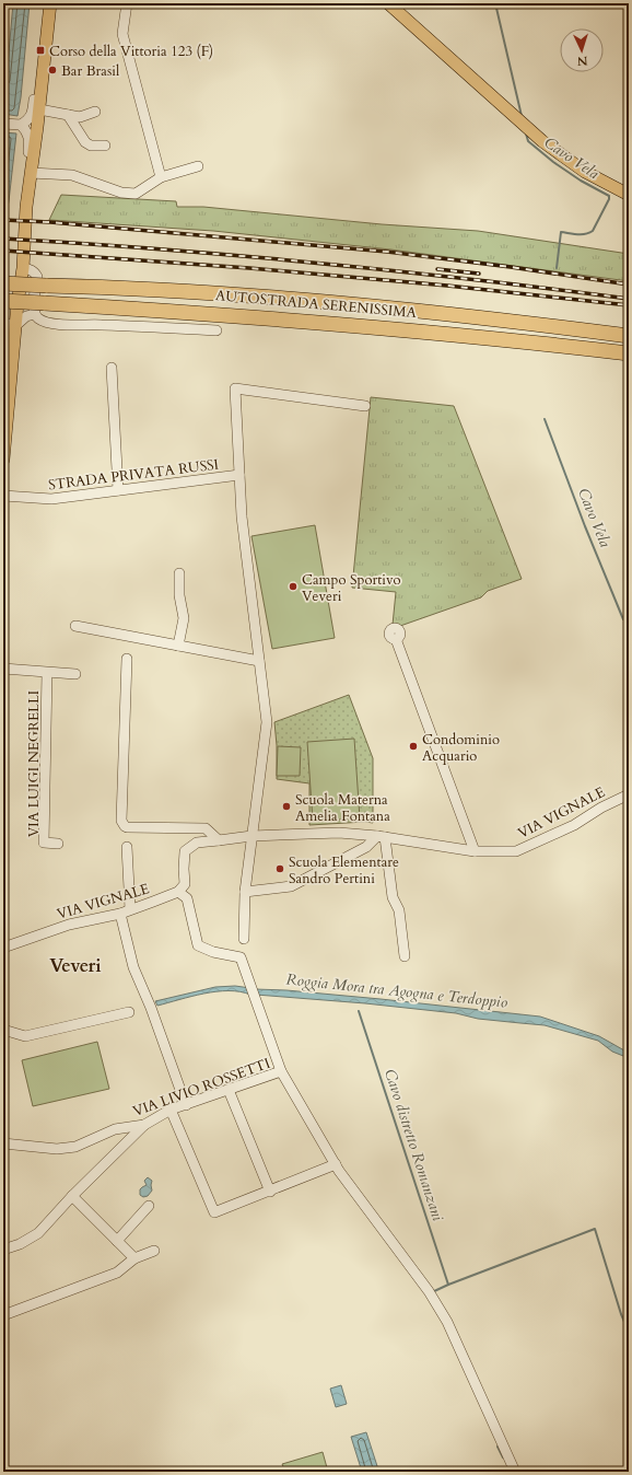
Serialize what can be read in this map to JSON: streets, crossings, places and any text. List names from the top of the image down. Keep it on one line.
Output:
{"streets":{"highway":["AUTOSTRADA SERENISSIMA"],"street":["STRADA PRIVATA RUSSI","VIA LUIGI NEGRELLI","VIA VIGNALE","VIA LIVIO ROSSETTI"]},"districts":["Veveri"],"water":["Cavo Vela","Roggia Mora tra Agogna e Terdoppio","Cavo distretto Romanzani"],"places":{"transit":["Corso della Vittoria 123 (F)"],"other":["Bar Brasil","Campo Sportivo Veveri","Condominio Acquario","Scuola Materna Amelia Fontana","Scuola Elementare Sandro Pertini"]},"north":"bottom"}
